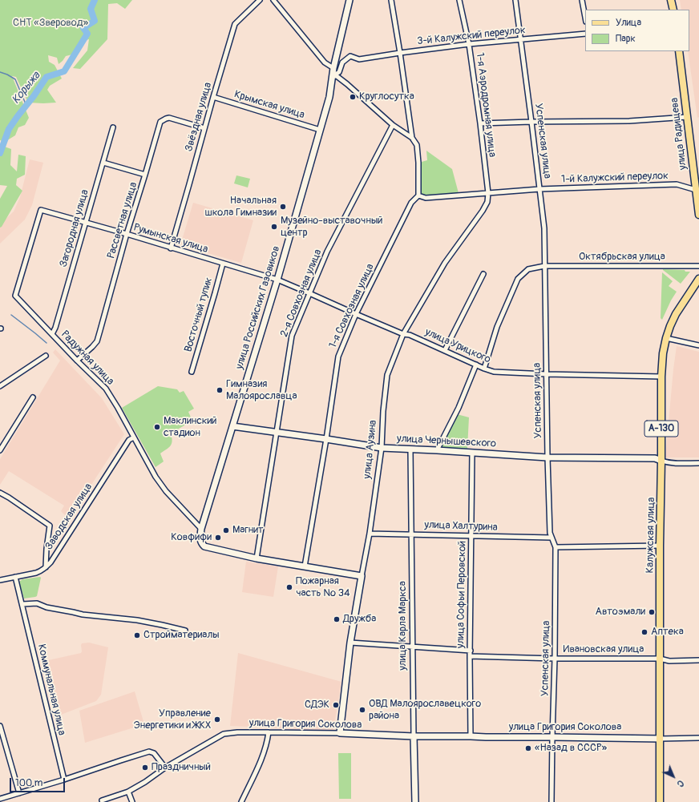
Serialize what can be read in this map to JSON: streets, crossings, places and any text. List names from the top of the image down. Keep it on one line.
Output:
{"streets":{"main road":["улица Радищева","улица Российских Газовиков","А-130","улица Чернышевского","улица Аузина","Калужская улица","улица Карла Маркса","улица Григория Соколова"],"street":["3-й Калужский переулок","Крымская улица","1-я Аэродромная улица","Звёздная улица","Успенская улица","1-й Калужский переулок","Рассветная улица","Загородная улица","Румынская улица","Октябрьская улица","2-я Совхозная улица","1-я Совхозная улица","Восточный тупик","улица Урицкого","Радужная улица","Заводская улица","улица Халтурина","улица Софьи Перовской","Ивановская улица","Коммунальная улица"]},"crossings":[["3-й Калужский переулок","1-я Аэродромная улица"],["3-й Калужский переулок","Успенская улица"],["3-й Калужский переулок","улица Российских Газовиков"],["Крымская улица","Звёздная улица"],["Крымская улица","улица Российских Газовиков"],["1-я Аэродромная улица","1-й Калужский переулок"],["1-я Аэродромная улица","улица Аузина"],["Звёздная улица","Рассветная улица"],["Звёздная улица","Румынская улица"],["улица Радищева","1-й Калужский переулок"],["Успенская улица","1-й Калужский переулок"],["Успенская улица","Октябрьская улица"],["Успенская улица","улица Урицкого"],["Успенская улица","улица Чернышевского"],["Успенская улица","улица Халтурина"],["Успенская улица","Ивановская улица"],["Успенская улица","улица Григория Соколова"],["1-й Калужский переулок","1-я Совхозная улица"],["1-й Калужский переулок","улица Аузина"],["Рассветная улица","Румынская улица"],["Рассветная улица","Радужная улица"],["Загородная улица","Румынская улица"],["Загородная улица","Радужная улица"],["Румынская улица","улица Российских Газовиков"],["Румынская улица","Восточный тупик"],["Румынская улица","улица Урицкого"],["Румынская улица","Радужная улица"],["2-я Совхозная улица","улица Российских Газовиков"],["2-я Совхозная улица","улица Урицкого"],["2-я Совхозная улица","улица Чернышевского"],["1-я Совхозная улица","улица Урицкого"],["1-я Совхозная улица","улица Чернышевского"],["улица Российских Газовиков","улица Урицкого"],["улица Российских Газовиков","Радужная улица"],["улица Российских Газовиков","улица Чернышевского"],["улица Урицкого","улица Аузина"],["улица Урицкого","Калужская улица"],["Радужная улица","Заводская улица"],["улица Чернышевского","улица Аузина"],["улица Чернышевского","Калужская улица"],["улица Чернышевского","улица Софьи Перовской"],["улица Чернышевского","улица Карла Маркса"],["улица Аузина","улица Халтурина"],["улица Аузина","улица Григория Соколова"],["улица Халтурина","улица Софьи Перовской"],["улица Халтурина","улица Карла Маркса"],["Калужская улица","Ивановская улица"],["Калужская улица","улица Григория Соколова"],["улица Софьи Перовской","Ивановская улица"],["улица Софьи Перовской","улица Григория Соколова"],["улица Карла Маркса","улица Григория Соколова"]],"water":["Корыжа"],"parks":["СНТ «Зверовод»"],"places":["Круглосутка","Начальная школа Гимназии","Музейно-выставочный центр","Гимназия Малоярославца","Маклинский стадион","Магнит","Ковфифи","Пожарная часть № 34","Автоэмали","Дружба","Аптека","Стройматериалы","СДЭК","ОВД Малоярославецкого района","Управление Энергетики и ЖКХ","«Назад в СССР»","Праздничный"],"legend":["Улица","Парк"],"scale_bar":"100 m","north":"bottom right"}
